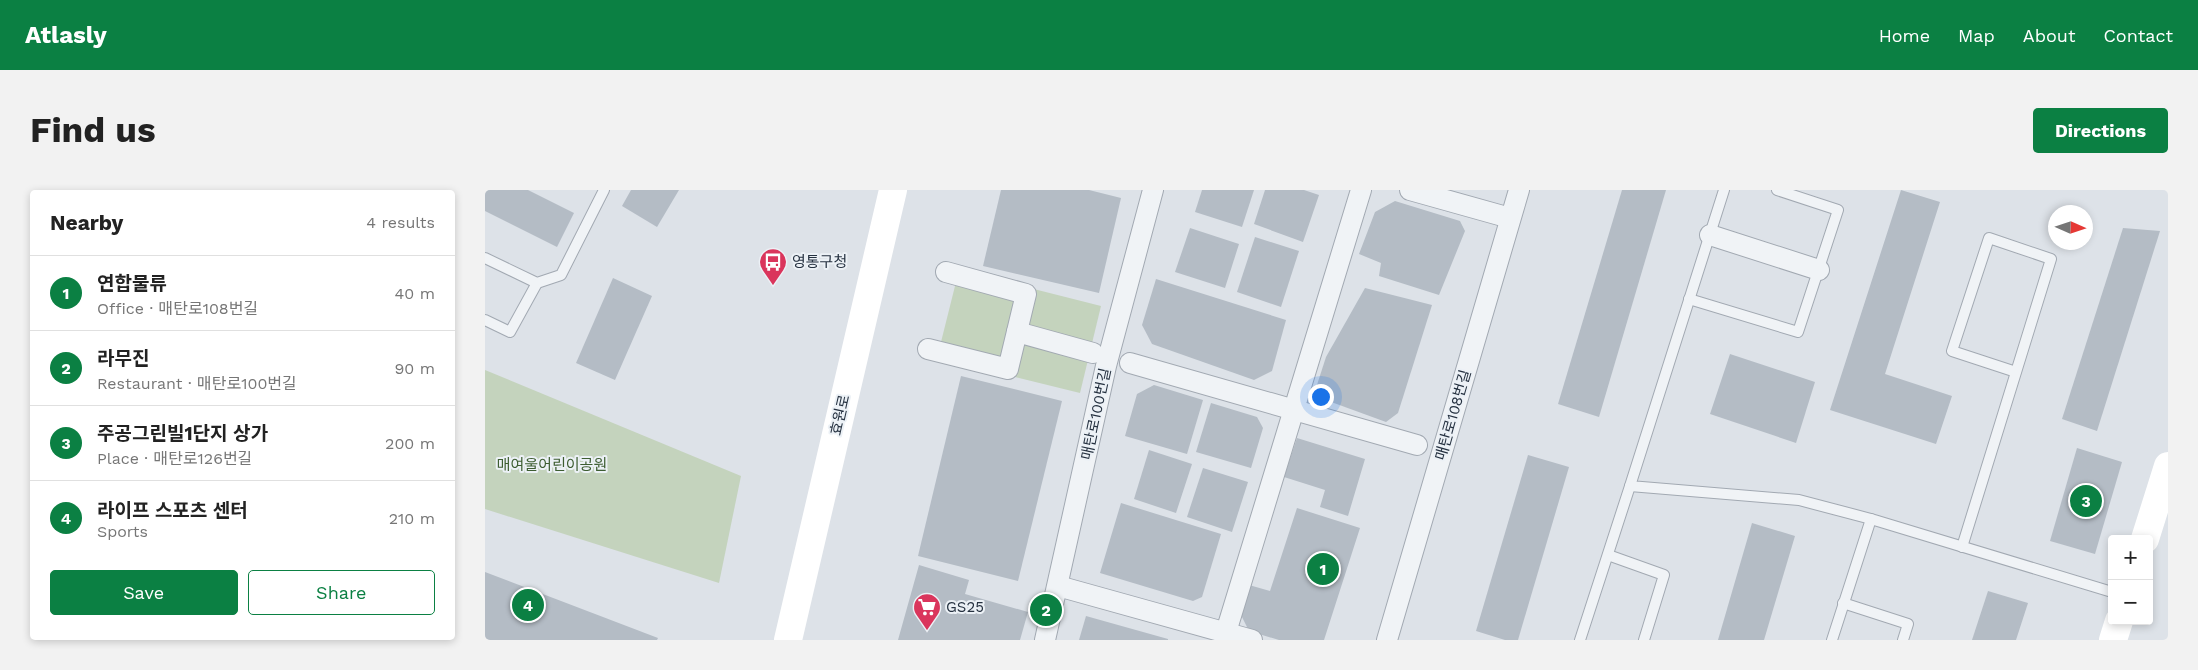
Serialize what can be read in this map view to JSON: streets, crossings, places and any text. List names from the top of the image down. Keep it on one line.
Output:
{"streets":{"street":["매탄로100번길","효원로","매탄로108번길"]},"parks":["매여울어린이공원"],"places":{"bus stop":["영통구청"],"supermarket":["GS25"]},"north":"right","page":{"header":"Atlasly","nav":["Home","Map","About","Contact"],"buttons":["Directions",["Save","Share"]],"title":"Find us","heading":["Nearby","4 results"],"list":[{"mark":"1","name":"연합물류","note":"Office · 매탄로108번길","value":"40 m"},{"mark":"2","name":"라무진","note":"Restaurant · 매탄로100번길","value":"90 m"},{"mark":"3","name":"주공그린빌1단지 상가","note":"Place · 매탄로126번길","value":"200 m"},{"mark":"4","name":"라이프 스포츠 센터","note":"Sports","value":"210 m"}],"pins":["3","1","4","2"],"map_buttons":["+","−"]}}
